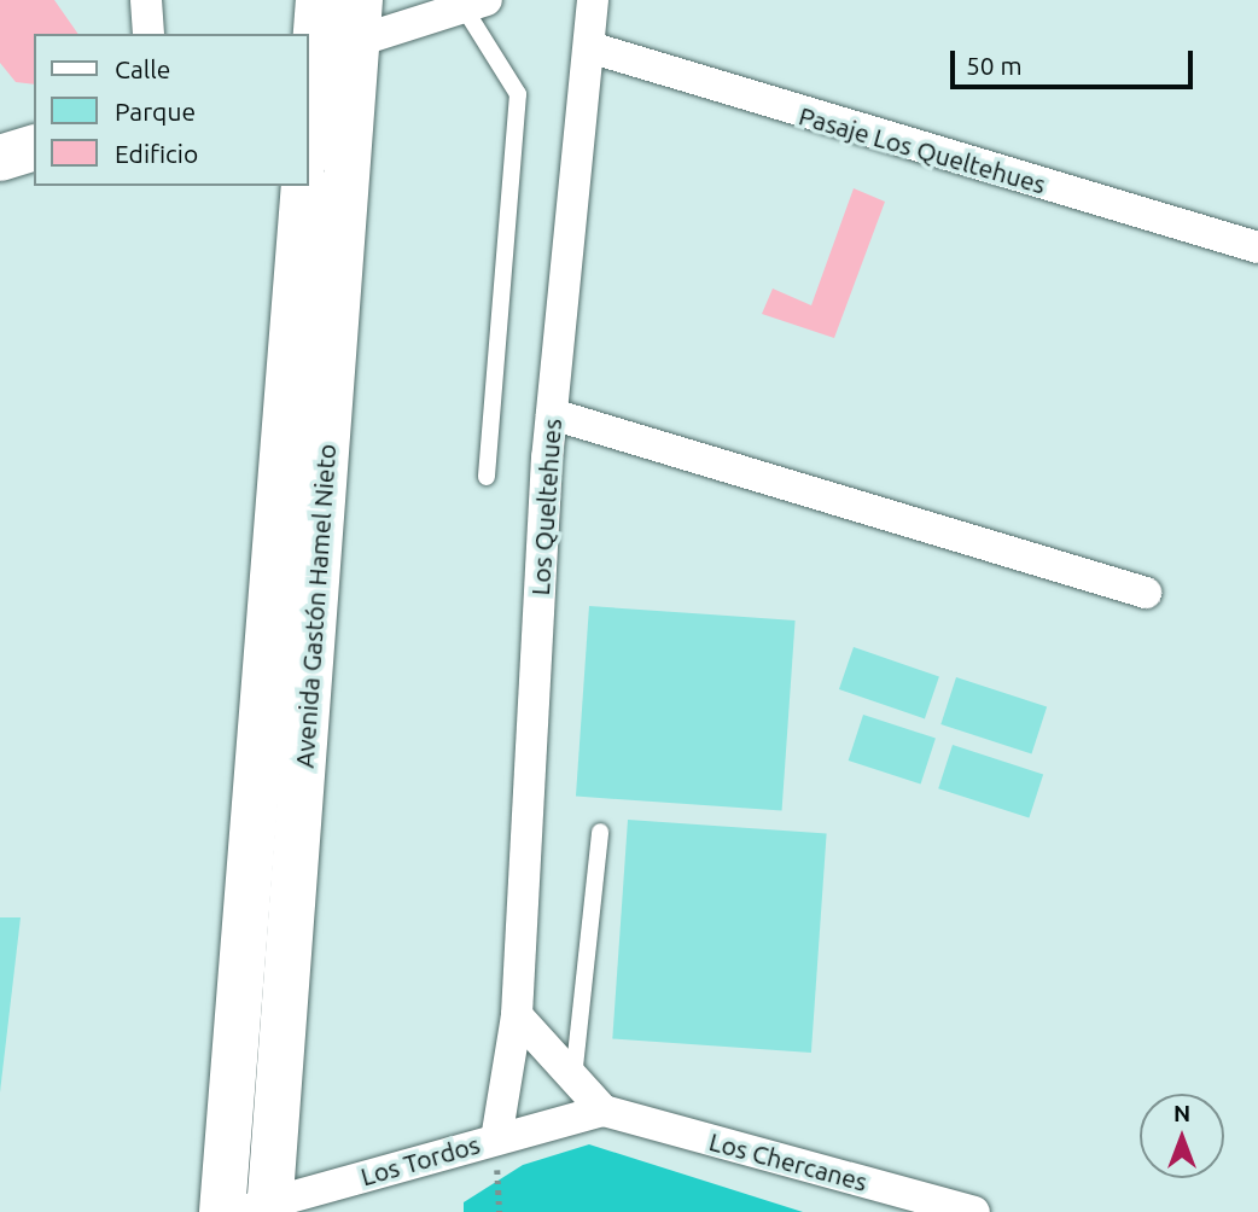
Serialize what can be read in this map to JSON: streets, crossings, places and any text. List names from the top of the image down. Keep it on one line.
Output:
{"streets":{"main road":["Avenida Gastón Hamel Nieto"],"street":["Pasaje Los Queltehues","Los Queltehues","Los Tordos","Los Chercanes"]},"crossings":[["Pasaje Los Queltehues","Los Queltehues"],["Los Queltehues","Los Tordos"],["Avenida Gastón Hamel Nieto","Los Tordos"],["Los Tordos","Los Chercanes"]],"legend":["Calle","Parque","Edificio"],"scale_bar":"50 m","north":"top"}
